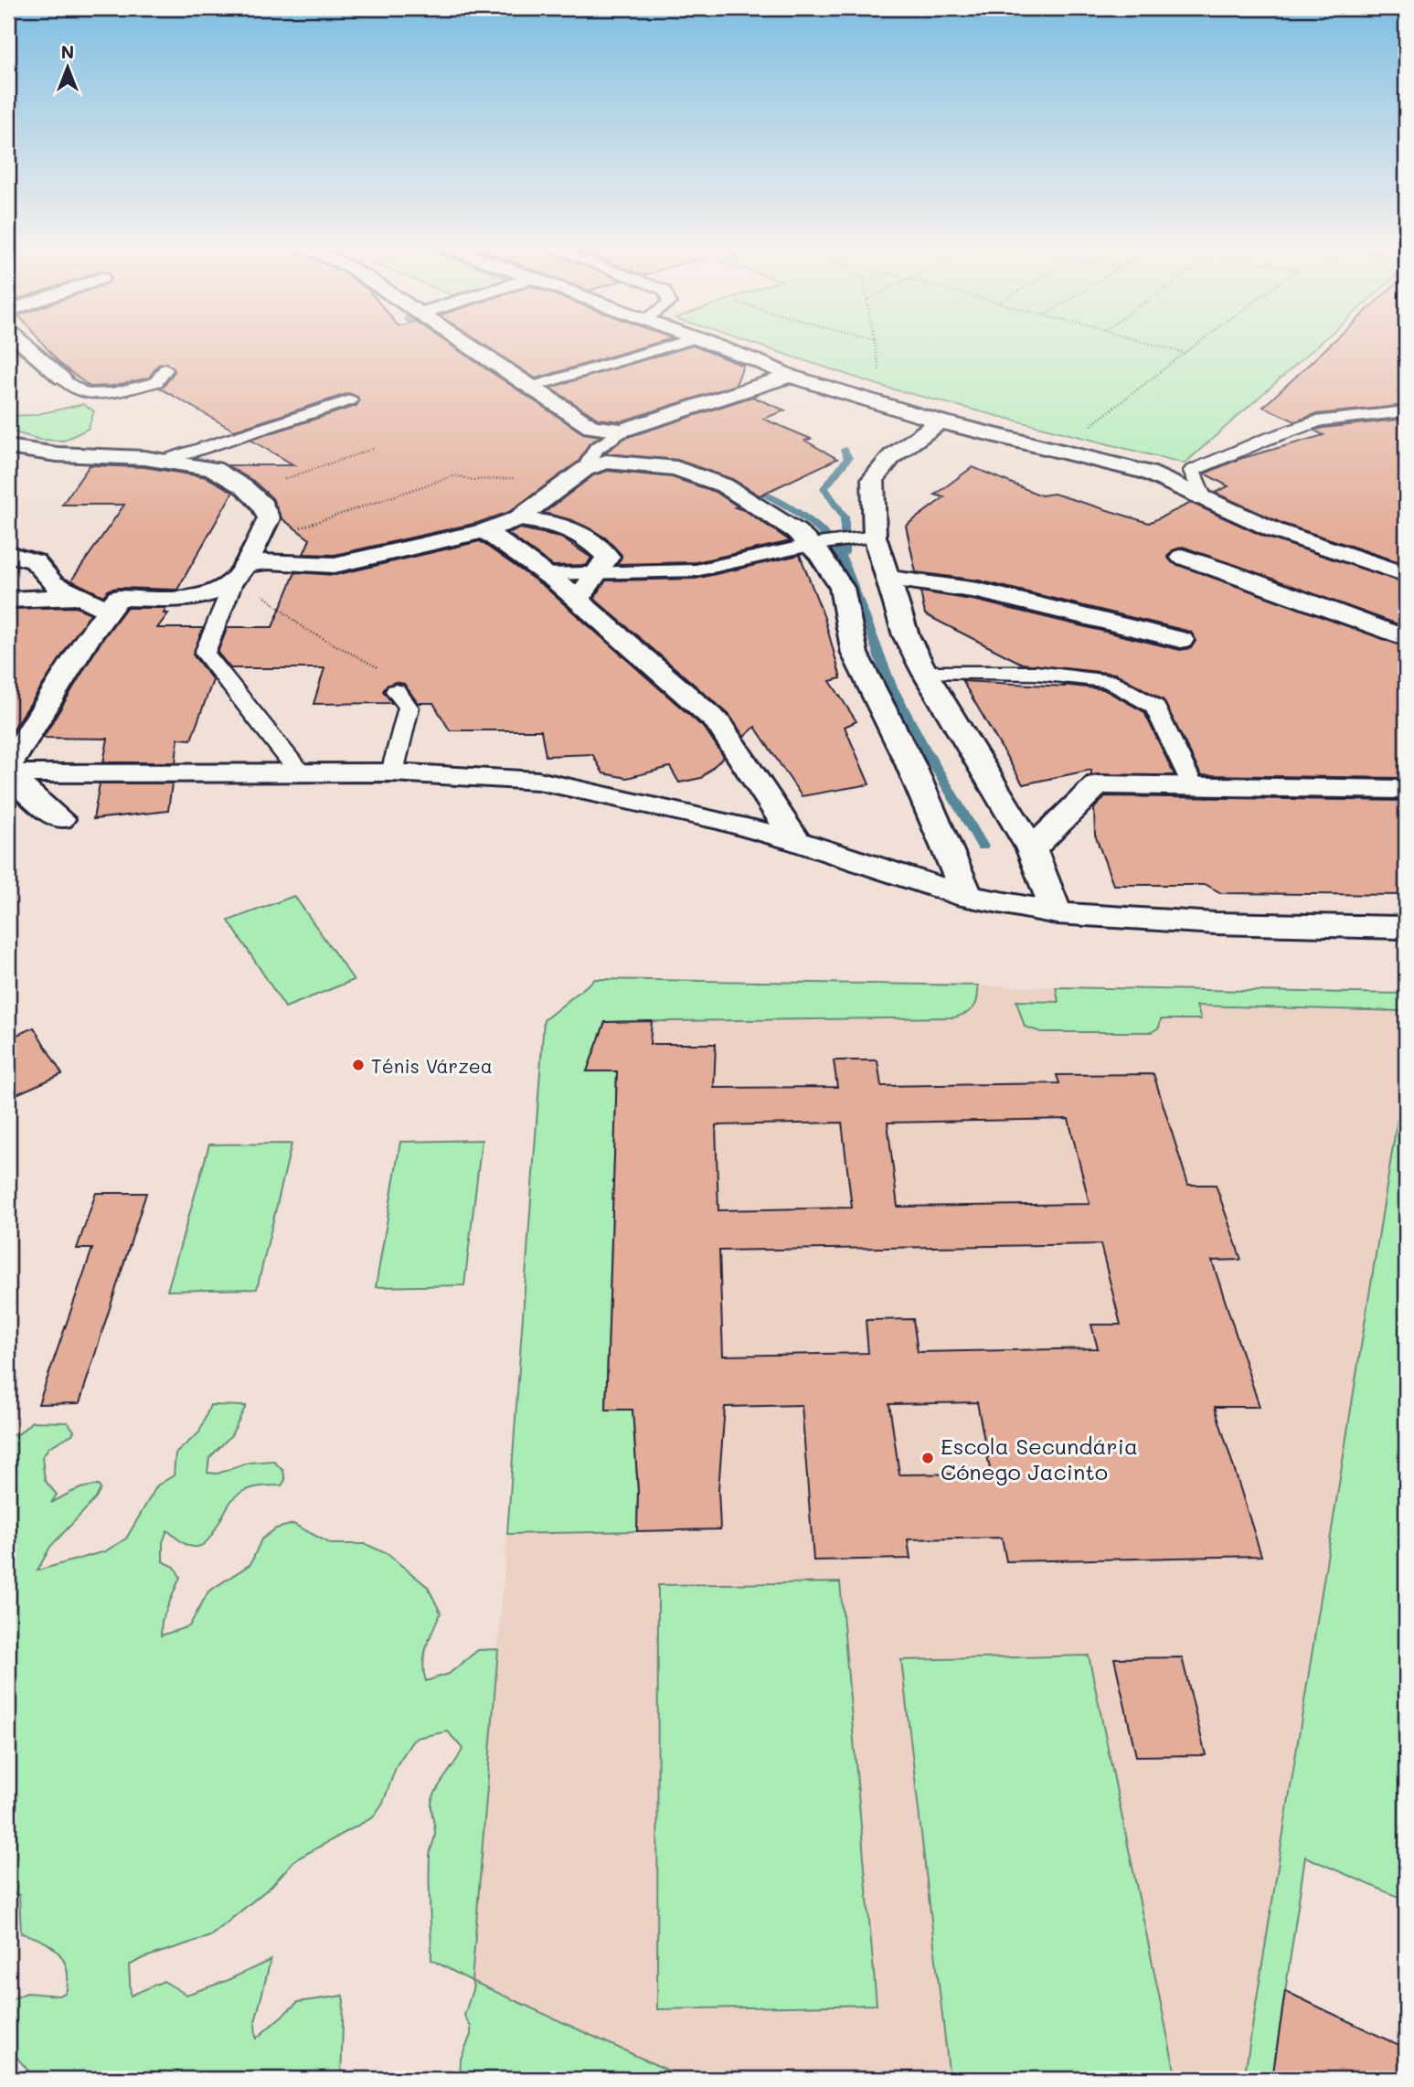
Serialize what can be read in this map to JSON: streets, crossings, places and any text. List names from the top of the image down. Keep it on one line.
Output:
{"places":["Ténis Várzea","Escola Secundária Cónego Jacinto"],"north":"top"}
